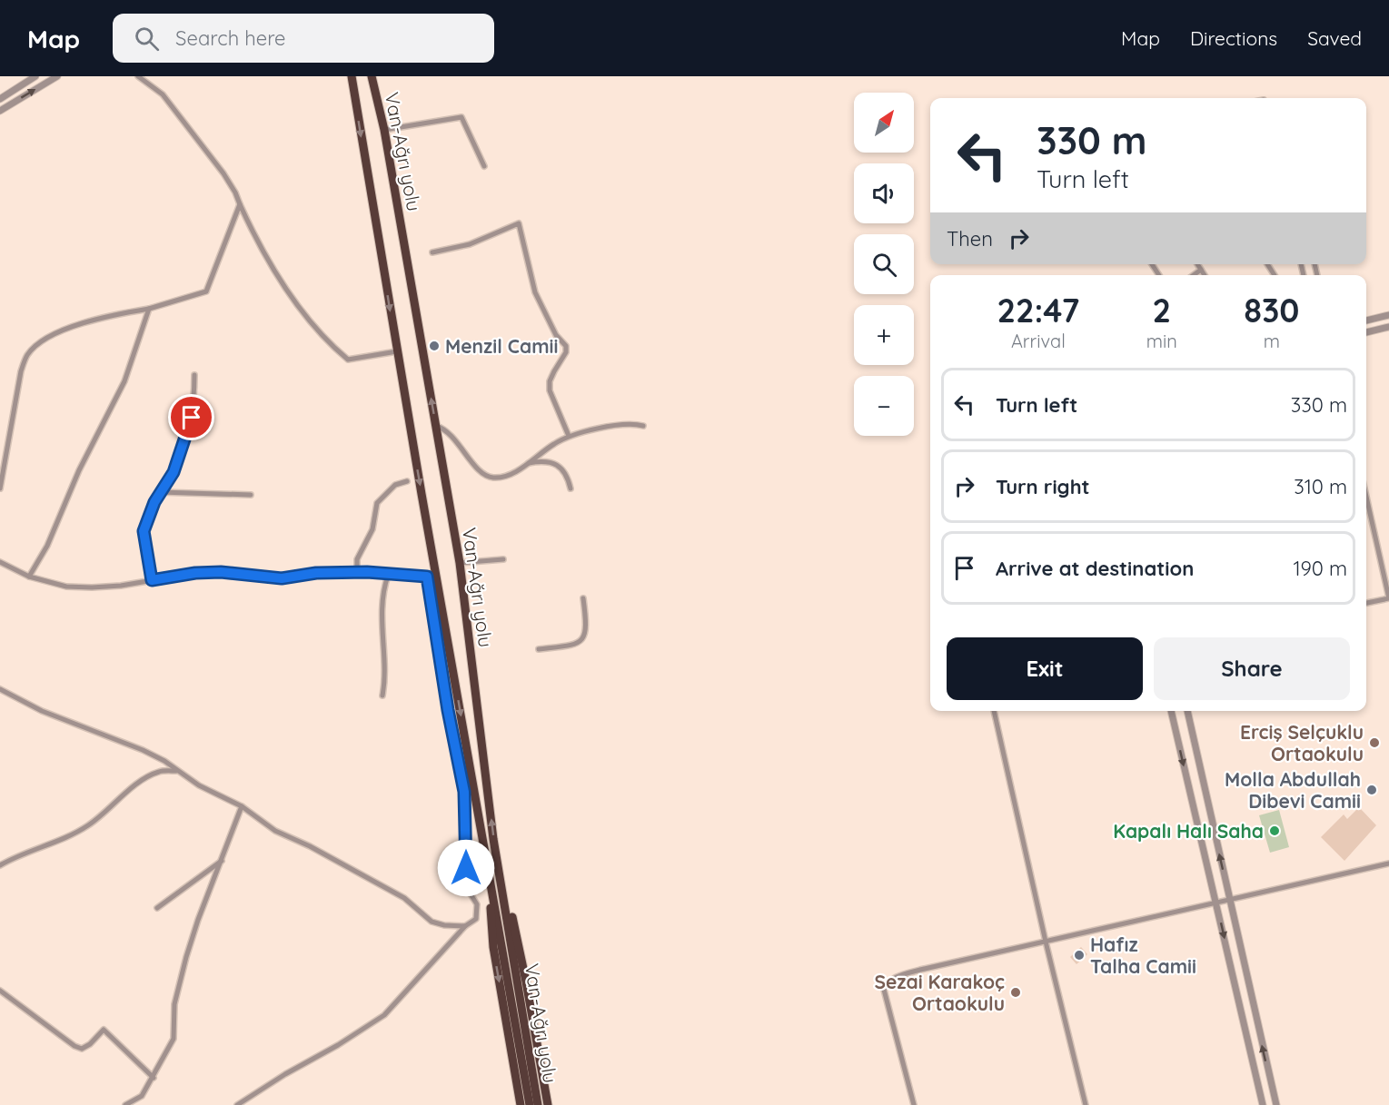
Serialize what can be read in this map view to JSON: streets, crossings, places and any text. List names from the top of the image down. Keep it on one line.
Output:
{"streets":{"highway":["Van-Ağrı yolu"]},"places":["Menzil Camii","Erciş Selçuklu Ortaokulu","Molla Abdullah Dibevi Camii","Kapalı Halı Saha","Hafız Talha Camii","Sezai Karakoç Ortaokulu"],"north":"top right","page":{"header":"Map","search":"Search here","nav":["Map","Directions","Saved"],"map_buttons":["+","−"],"turn":["330 m","Turn left"],"then":"Then","eta":["22:47","Arrival","2","min","830","m"],"list":[{"name":"Turn left","value":"330 m"},{"name":"Turn right","value":"310 m"},{"name":"Arrive at destination","value":"190 m"}],"buttons":["Exit","Share"]}}
